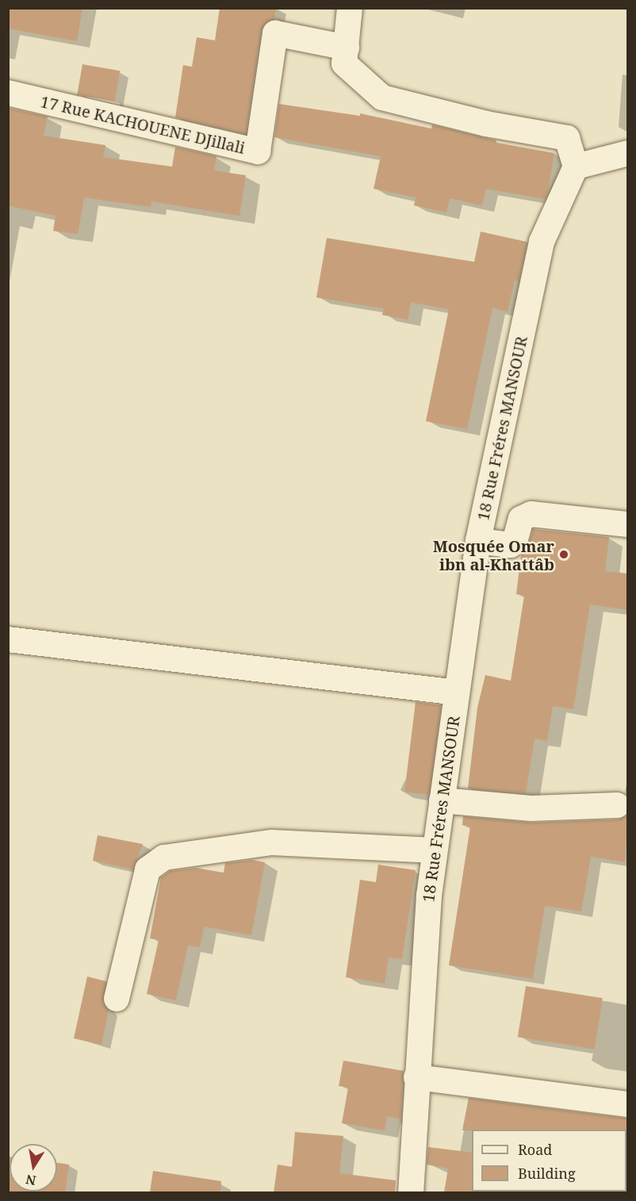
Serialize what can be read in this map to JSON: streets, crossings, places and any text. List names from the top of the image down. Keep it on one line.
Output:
{"streets":{"street":["17 Rue KACHOUENE DJillali","18 Rue Fréres MANSOUR"]},"places":["Mosquée Omar ibn al-Khattâb"],"legend":["Road","Building"],"north":"bottom"}
